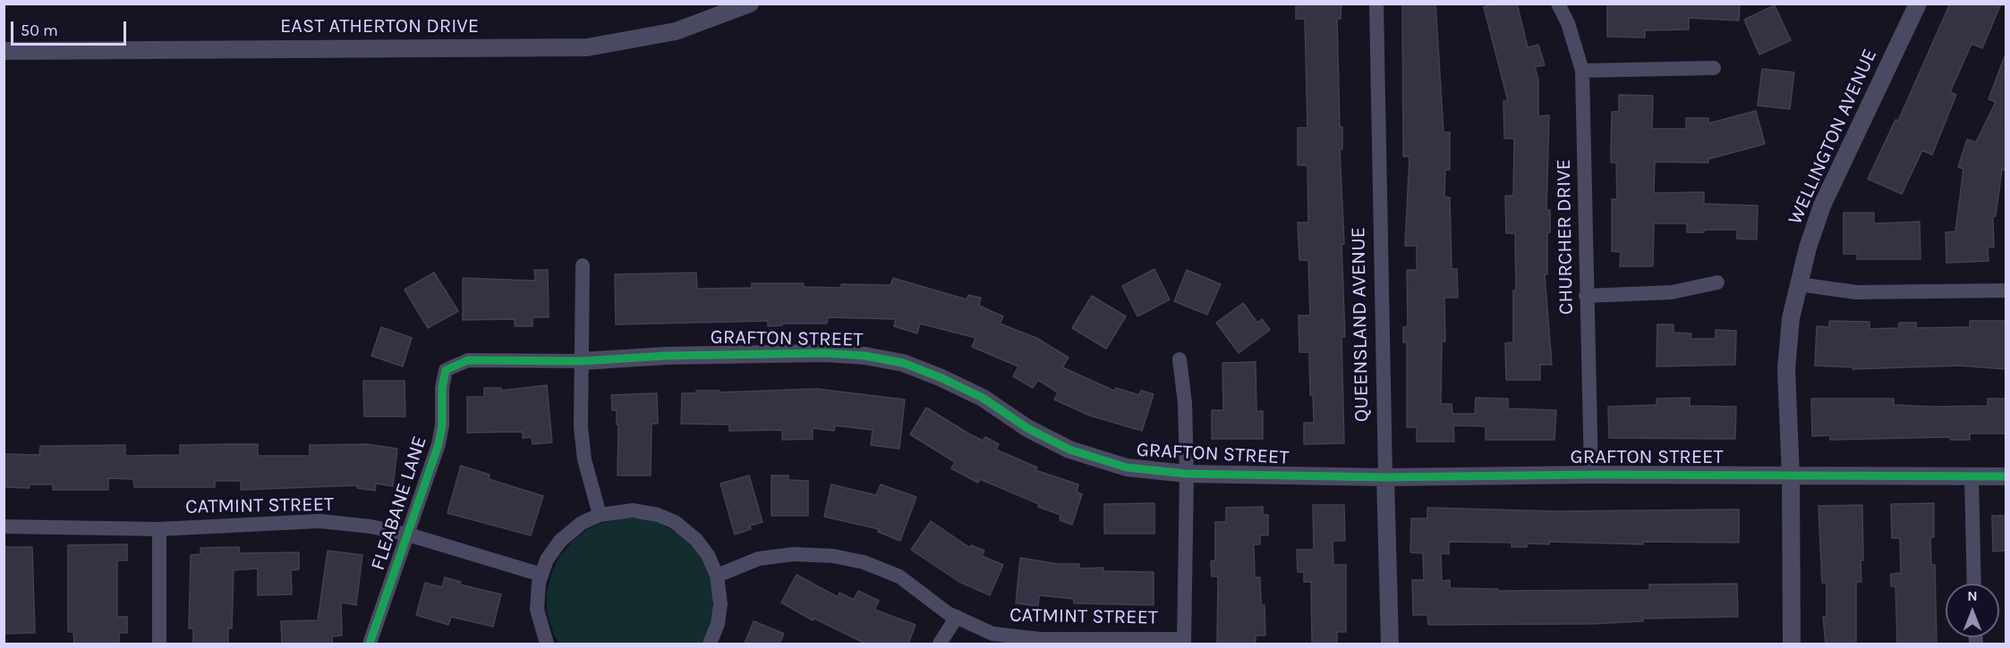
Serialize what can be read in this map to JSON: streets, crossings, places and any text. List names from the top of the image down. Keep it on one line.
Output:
{"streets":{"street":["EAST ATHERTON DRIVE","WELLINGTON AVENUE","CHURCHER DRIVE","QUEENSLAND AVENUE","GRAFTON STREET","FLEABANE LANE","CATMINT STREET"]},"crossings":[["WELLINGTON AVENUE","GRAFTON STREET"],["CHURCHER DRIVE","GRAFTON STREET"],["QUEENSLAND AVENUE","GRAFTON STREET"],["GRAFTON STREET","FLEABANE LANE"],["FLEABANE LANE","CATMINT STREET"]],"scale_bar":"50 m","north":"top"}
